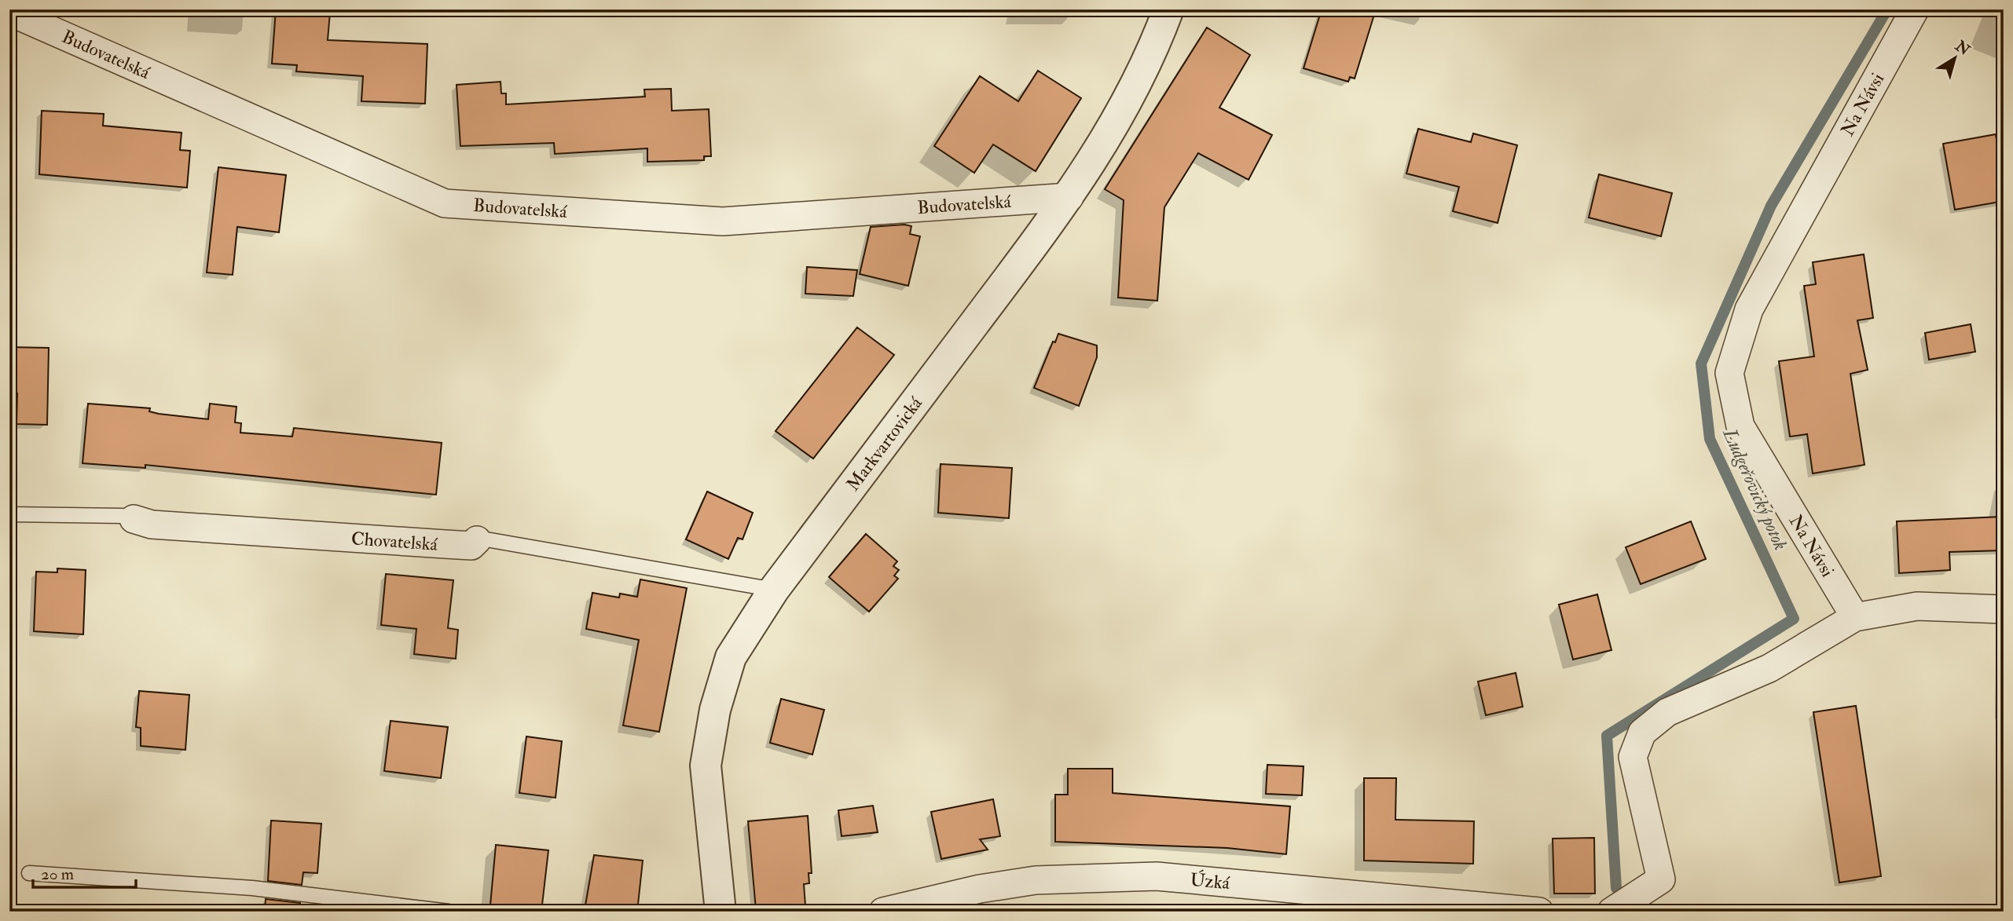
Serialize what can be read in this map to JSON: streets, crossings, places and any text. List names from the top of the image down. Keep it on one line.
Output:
{"streets":{"street":["Budovatelská","Na Návsi","Markvartovická","Chovatelská","Úzká"]},"crossings":[["Budovatelská","Markvartovická"],["Markvartovická","Chovatelská"]],"water":["Ludgeřovický potok"],"scale_bar":"20 m","north":"top right"}
